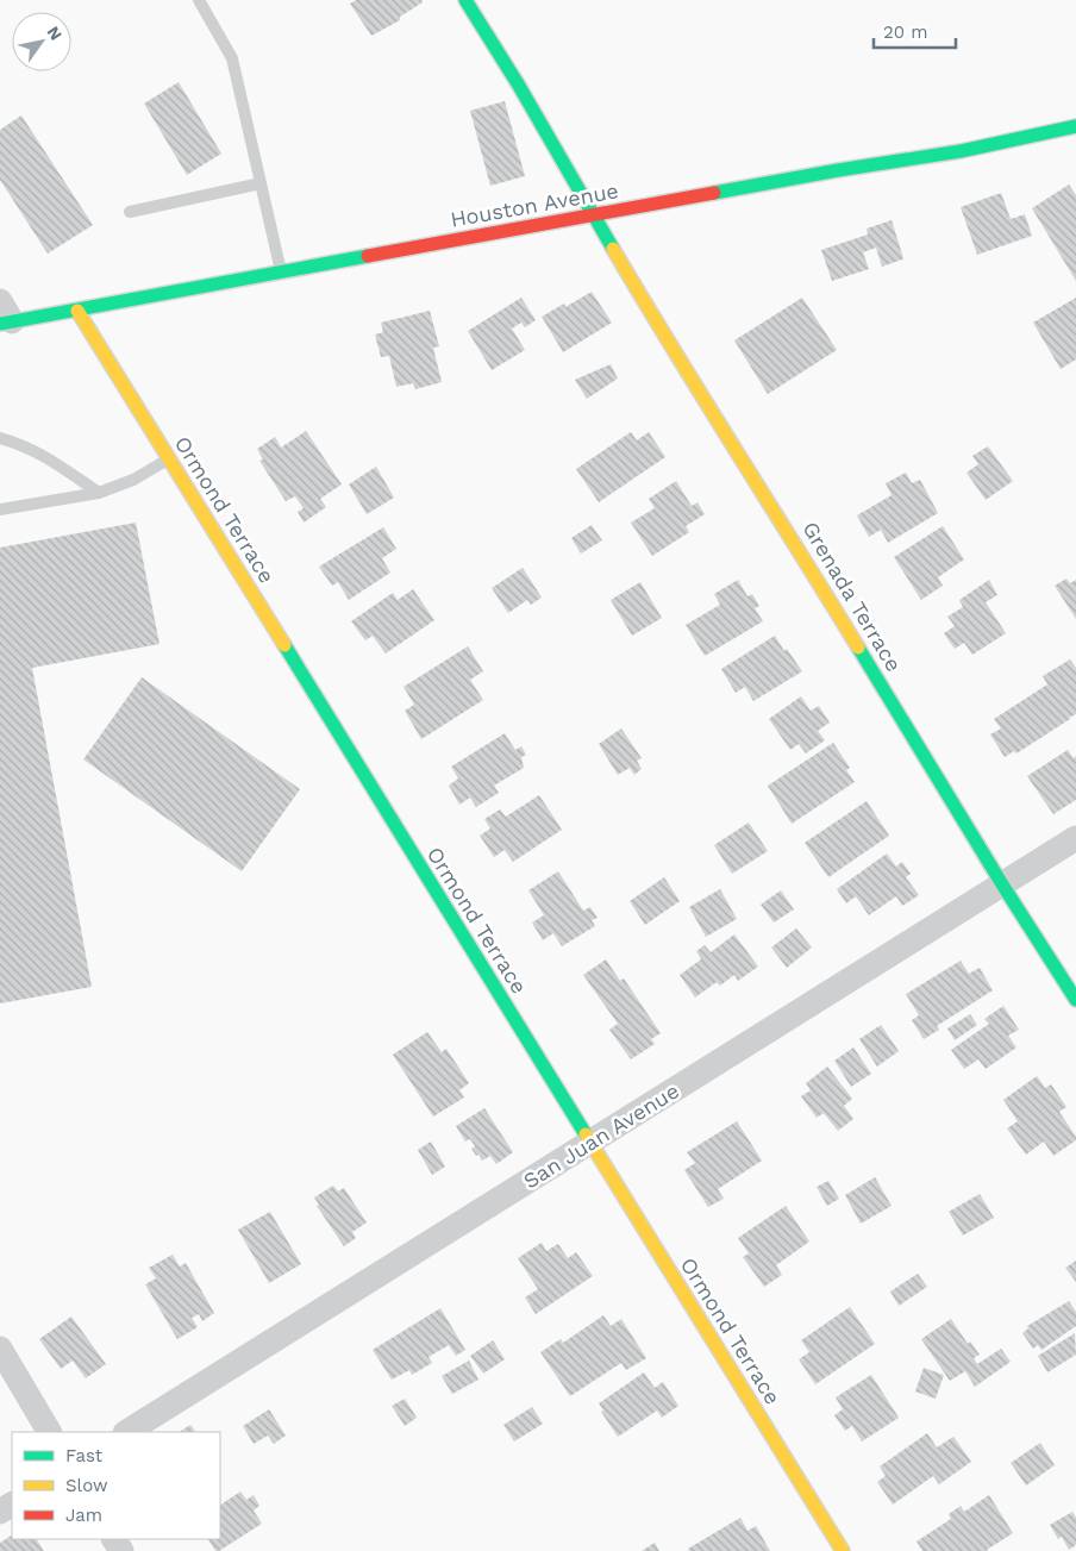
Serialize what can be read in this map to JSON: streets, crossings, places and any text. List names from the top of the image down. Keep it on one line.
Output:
{"streets":{"street":["Houston Avenue","Ormond Terrace","Grenada Terrace","San Juan Avenue"]},"crossings":[["Houston Avenue","Ormond Terrace"],["Houston Avenue","Grenada Terrace"],["Ormond Terrace","San Juan Avenue"],["Grenada Terrace","San Juan Avenue"]],"legend":["Fast","Slow","Jam"],"scale_bar":"20 m","north":"top right"}
